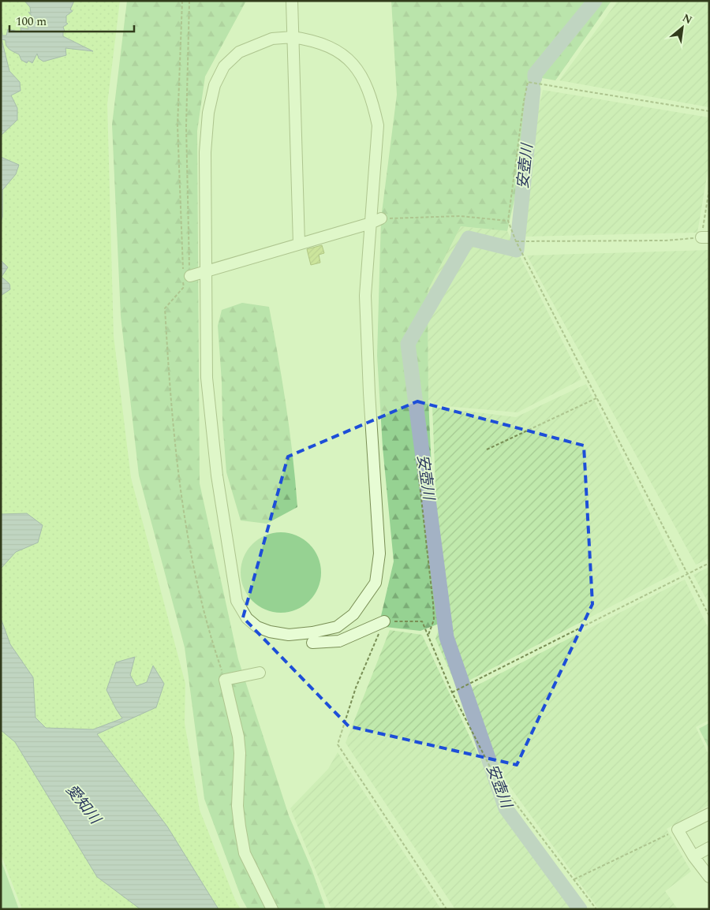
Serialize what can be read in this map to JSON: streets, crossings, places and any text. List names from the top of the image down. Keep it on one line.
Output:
{"water":["安壺川","愛知川"],"scale_bar":"100 m","north":"top right"}
